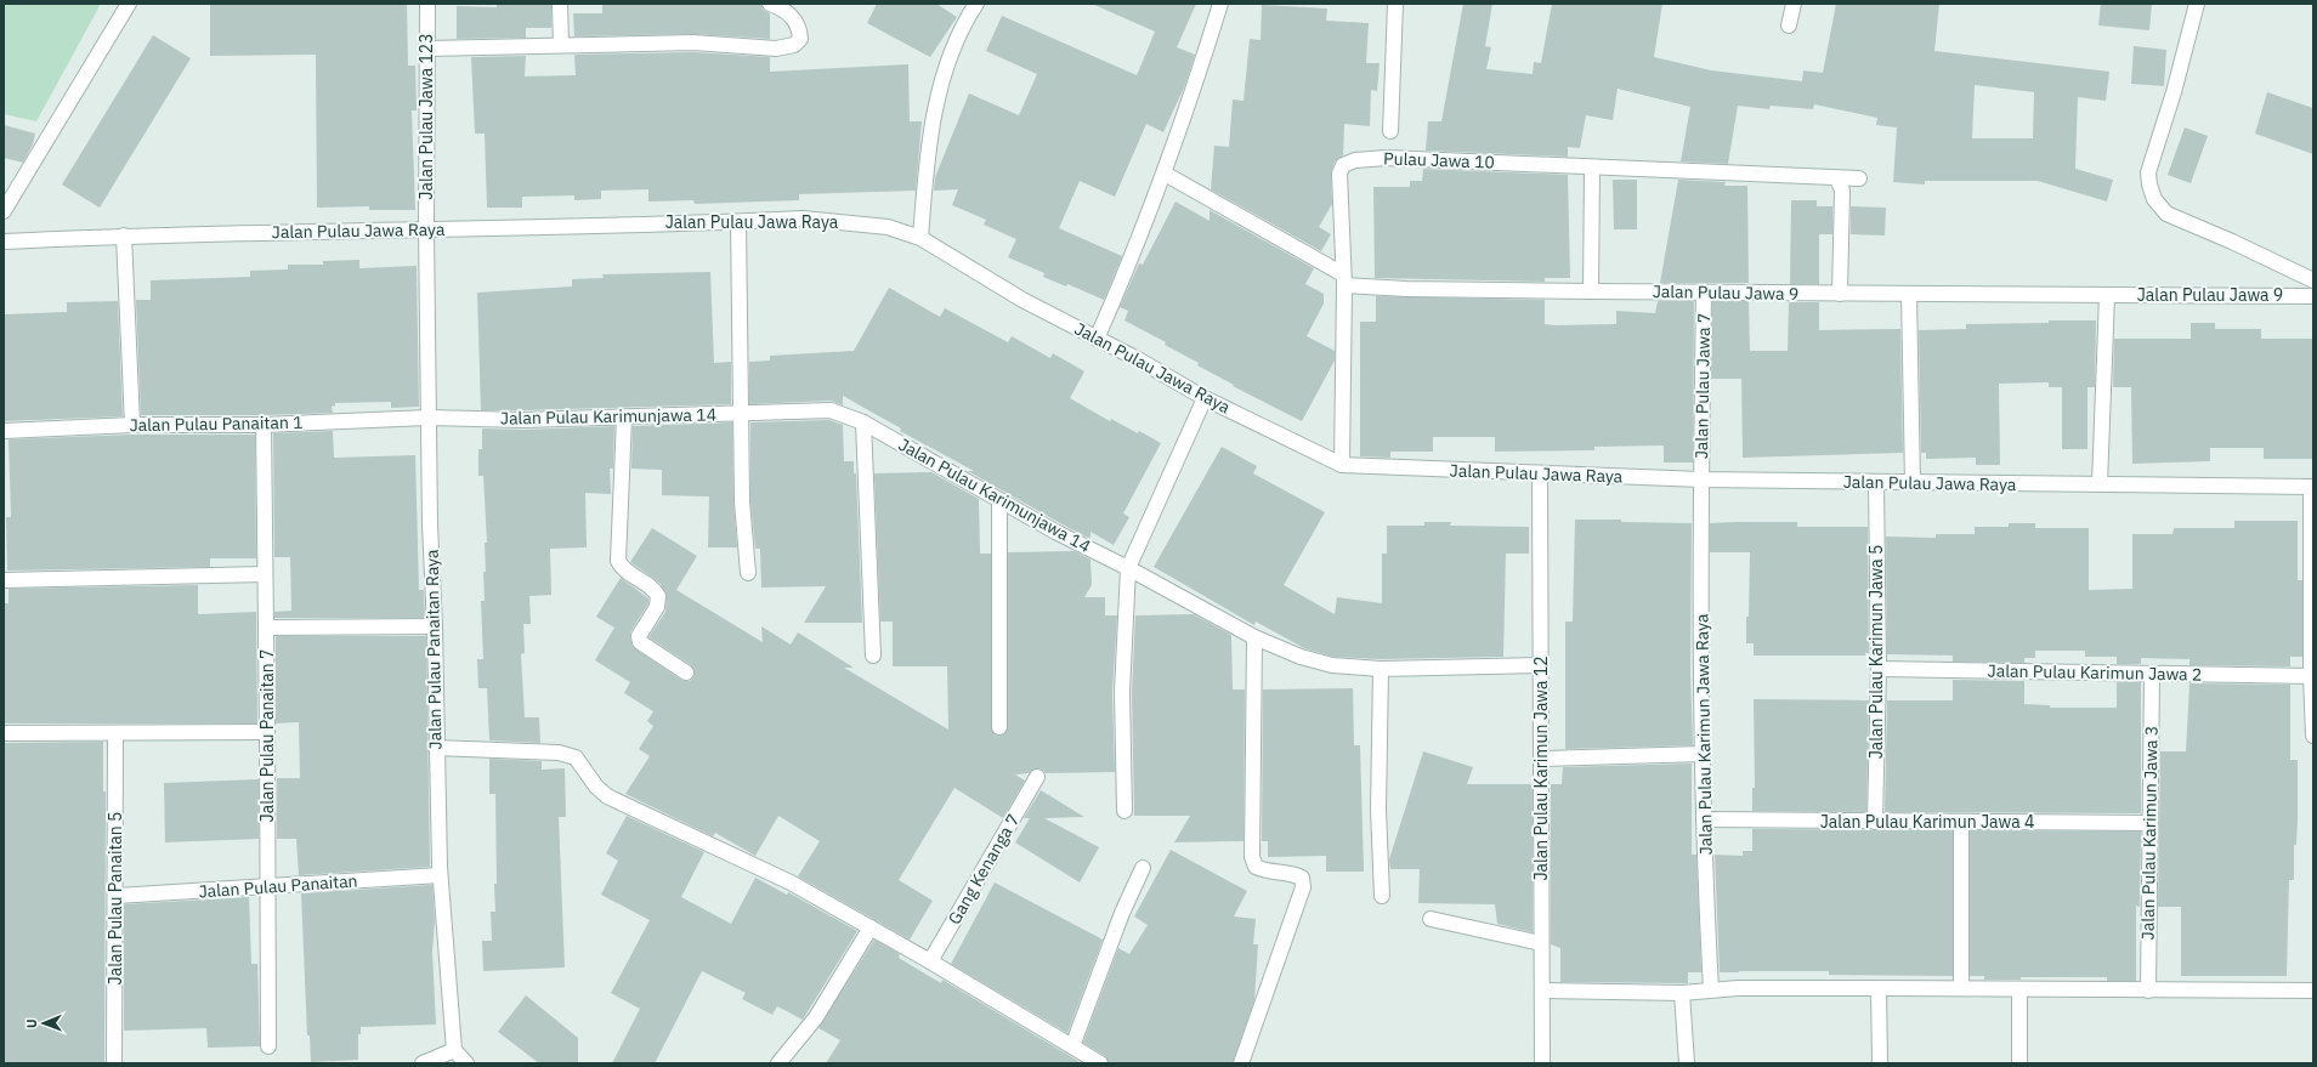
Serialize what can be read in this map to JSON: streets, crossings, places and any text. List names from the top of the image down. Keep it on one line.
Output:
{"streets":{"street":["Jalan Pulau Jawa 123","Pulau Jawa 10","Jalan Pulau Jawa Raya","Jalan Pulau Jawa 9","Jalan Pulau Jawa 7","Jalan Pulau Karimunjawa 14","Jalan Pulau Panaitan 1","Jalan Pulau Panaitan Raya","Jalan Pulau Karimun Jawa 5","Jalan Pulau Karimun Jawa 2","Jalan Pulau Karimun Jawa Raya","Jalan Pulau Panaitan 7","Jalan Pulau Karimun Jawa 12","Jalan Pulau Karimun Jawa 4","Jalan Pulau Karimun Jawa 3","Gang Kenanga 7","Jalan Pulau Panaitan","Jalan Pulau Panaitan 5"]},"crossings":[["Jalan Pulau Jawa 123","Jalan Pulau Jawa Raya"],["Jalan Pulau Jawa 123","Jalan Pulau Panaitan Raya"],["Pulau Jawa 10","Jalan Pulau Jawa Raya"],["Pulau Jawa 10","Jalan Pulau Jawa 9"],["Jalan Pulau Jawa Raya","Jalan Pulau Jawa 7"],["Jalan Pulau Jawa Raya","Jalan Pulau Panaitan Raya"],["Jalan Pulau Jawa Raya","Jalan Pulau Karimun Jawa 5"],["Jalan Pulau Jawa Raya","Jalan Pulau Karimun Jawa Raya"],["Jalan Pulau Jawa Raya","Jalan Pulau Karimun Jawa 12"],["Jalan Pulau Jawa 9","Jalan Pulau Jawa 7"],["Jalan Pulau Jawa 7","Jalan Pulau Karimun Jawa Raya"],["Jalan Pulau Karimunjawa 14","Jalan Pulau Panaitan 1"],["Jalan Pulau Karimunjawa 14","Jalan Pulau Panaitan Raya"],["Jalan Pulau Karimunjawa 14","Jalan Pulau Karimun Jawa 12"],["Jalan Pulau Panaitan 1","Jalan Pulau Panaitan Raya"],["Jalan Pulau Panaitan 1","Jalan Pulau Panaitan 7"],["Jalan Pulau Panaitan Raya","Jalan Pulau Panaitan"],["Jalan Pulau Karimun Jawa 5","Jalan Pulau Karimun Jawa 2"],["Jalan Pulau Karimun Jawa 5","Jalan Pulau Karimun Jawa 4"],["Jalan Pulau Karimun Jawa 2","Jalan Pulau Karimun Jawa 3"],["Jalan Pulau Karimun Jawa Raya","Jalan Pulau Karimun Jawa 4"],["Jalan Pulau Panaitan 7","Jalan Pulau Panaitan"],["Jalan Pulau Karimun Jawa 4","Jalan Pulau Karimun Jawa 3"],["Jalan Pulau Panaitan","Jalan Pulau Panaitan 5"]],"north":"left"}
